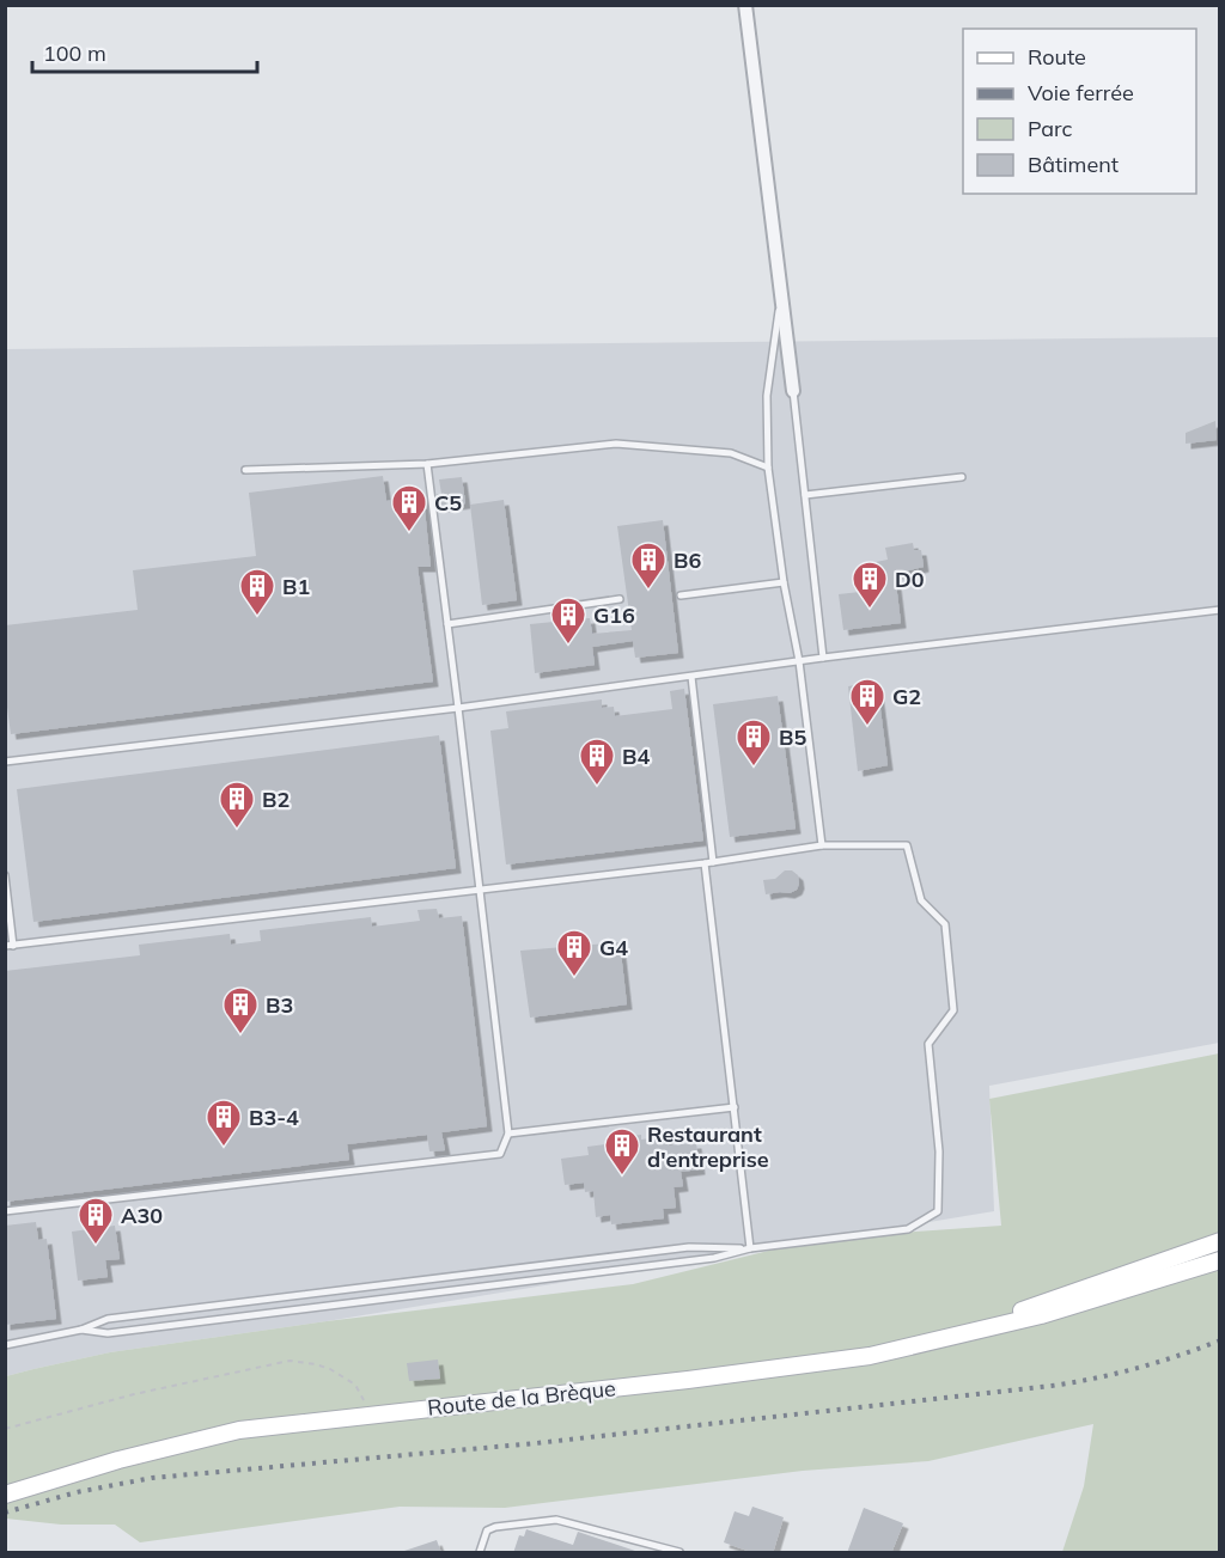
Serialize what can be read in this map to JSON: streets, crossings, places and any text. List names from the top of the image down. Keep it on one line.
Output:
{"streets":{"main road":["Route de la Brèque"]},"places":{"building":["C5","B6","D0","B1","G16","G2","B5","B4","B2","G4","B3","B3-4","Restaurant d'entreprise","A30"]},"legend":["Route","Voie ferrée","Parc","Bâtiment"],"scale_bar":"100 m"}
